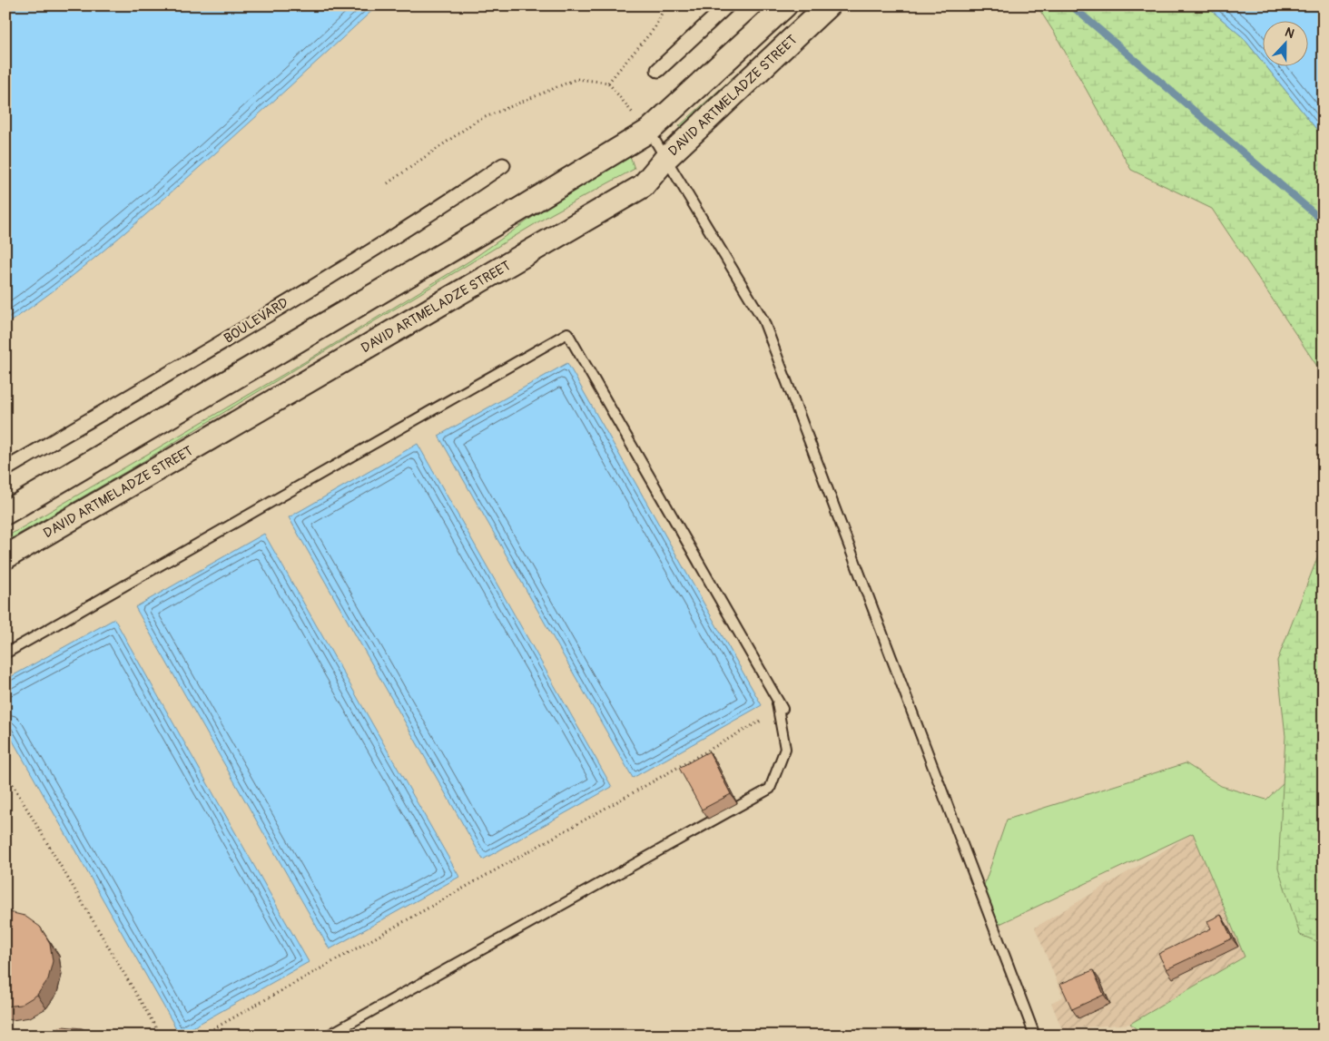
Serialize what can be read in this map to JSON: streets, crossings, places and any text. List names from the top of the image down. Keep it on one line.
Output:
{"streets":{"street":["DAVID ARTMELADZE STREET","BOULEVARD"]},"north":"top"}
